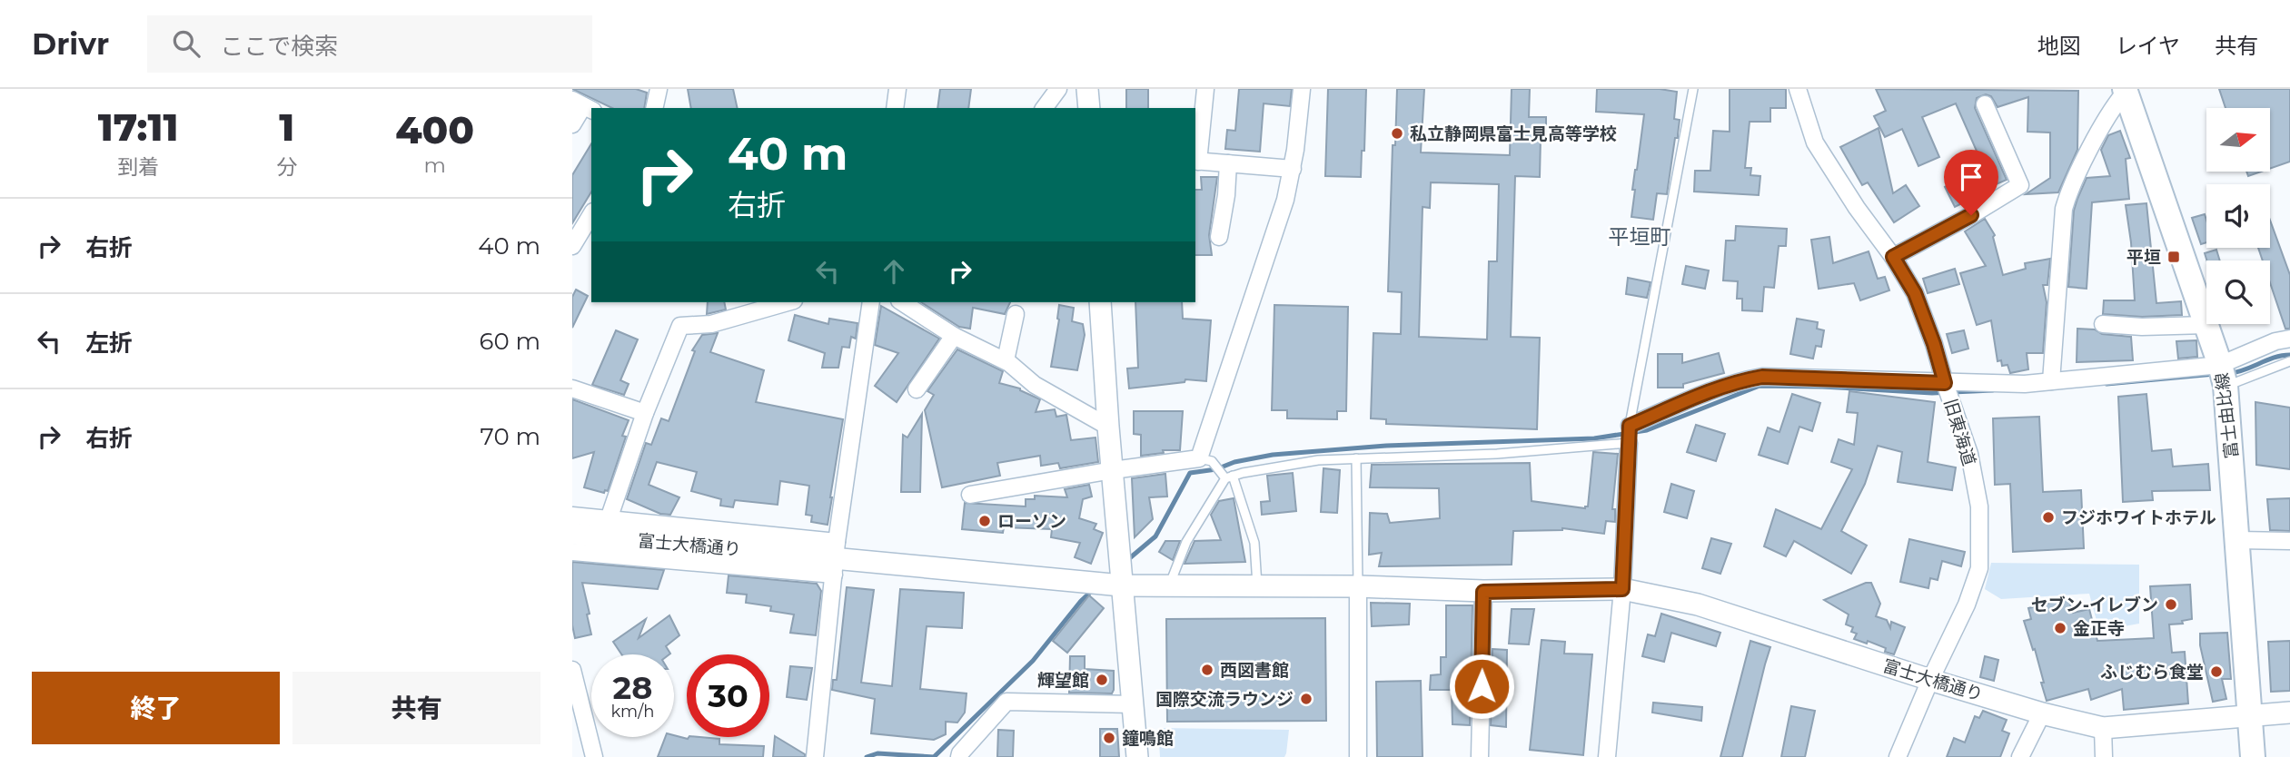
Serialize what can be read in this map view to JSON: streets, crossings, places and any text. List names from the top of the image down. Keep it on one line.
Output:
{"streets":{"main road":["富士由比線"],"street":["旧東海道","富士大橋通り"]},"crossings":[["富士由比線","富士大橋通り"],["旧東海道","富士大橋通り"]],"districts":["平垣町"],"places":{"other":["私立静岡県富士見高等学校","フジホワイトホテル","ローソン","セブン-イレブン","金正寺","西図書館","ふじむら食堂","輝望館","国際交流ラウンジ","鐘鳴館"],"transit":["平垣"]},"north":"right","page":{"header":"Drivr","search":"ここで検索","nav":["地図","レイヤ","共有"],"eta":["17:11","到着","1","分","400","m"],"turn":["40 m","右折"],"list":[{"name":"右折","value":"40 m"},{"name":"左折","value":"60 m"},{"name":"右折","value":"70 m"}],"speed":"28 km/h","limit":"30","buttons":["終了","共有"]}}
